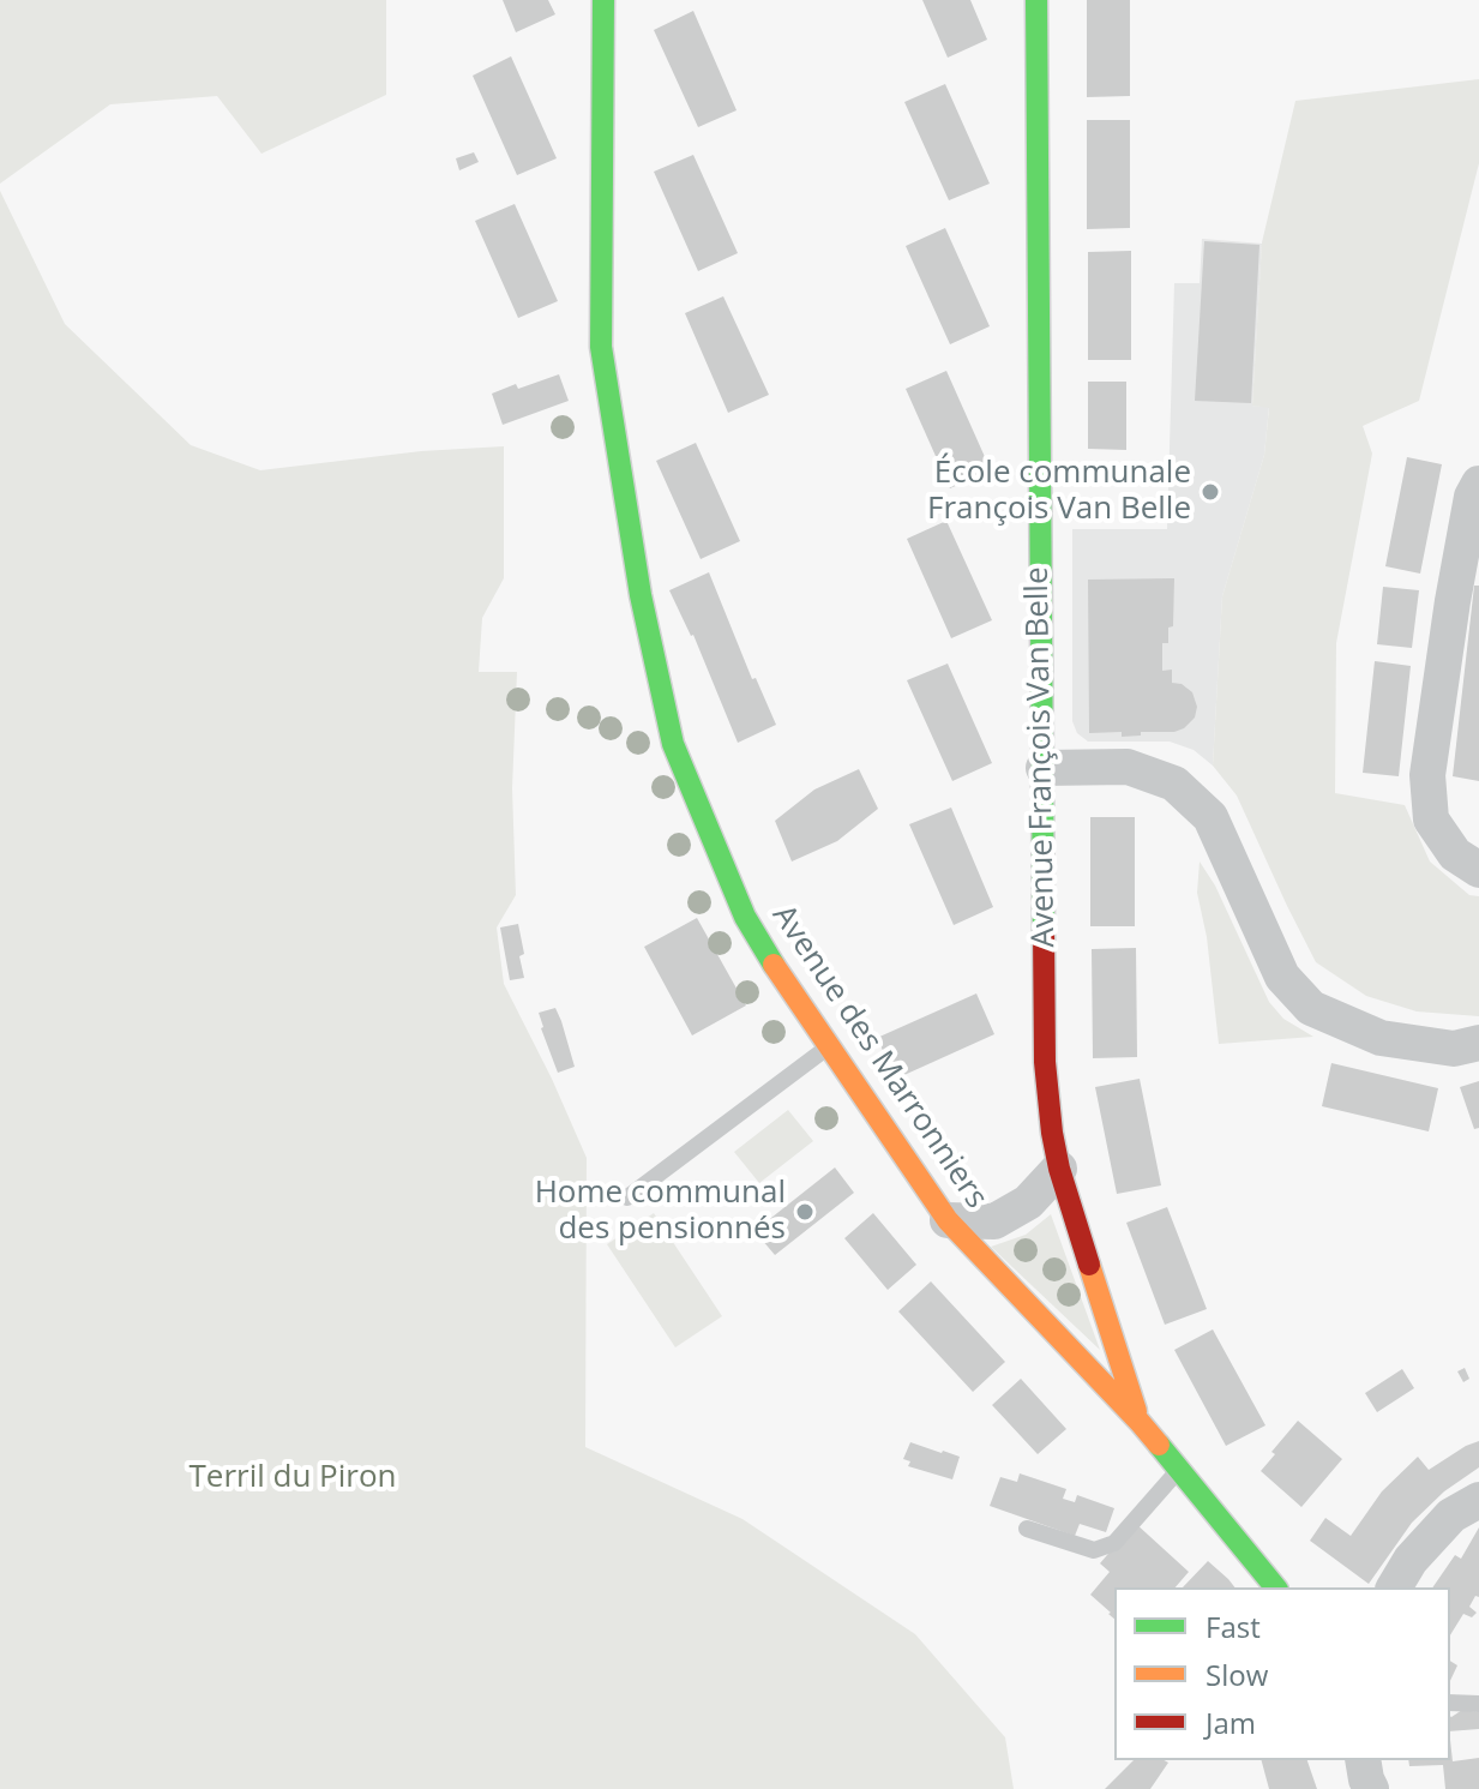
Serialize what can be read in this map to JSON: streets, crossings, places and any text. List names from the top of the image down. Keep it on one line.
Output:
{"streets":{"street":["Avenue François Van Belle","Avenue des Marronniers"]},"crossings":[["Avenue François Van Belle","Avenue des Marronniers"]],"parks":["Terril du Piron"],"places":["École communale François Van Belle","Home communal des pensionnés"],"legend":["Fast","Slow","Jam"]}
